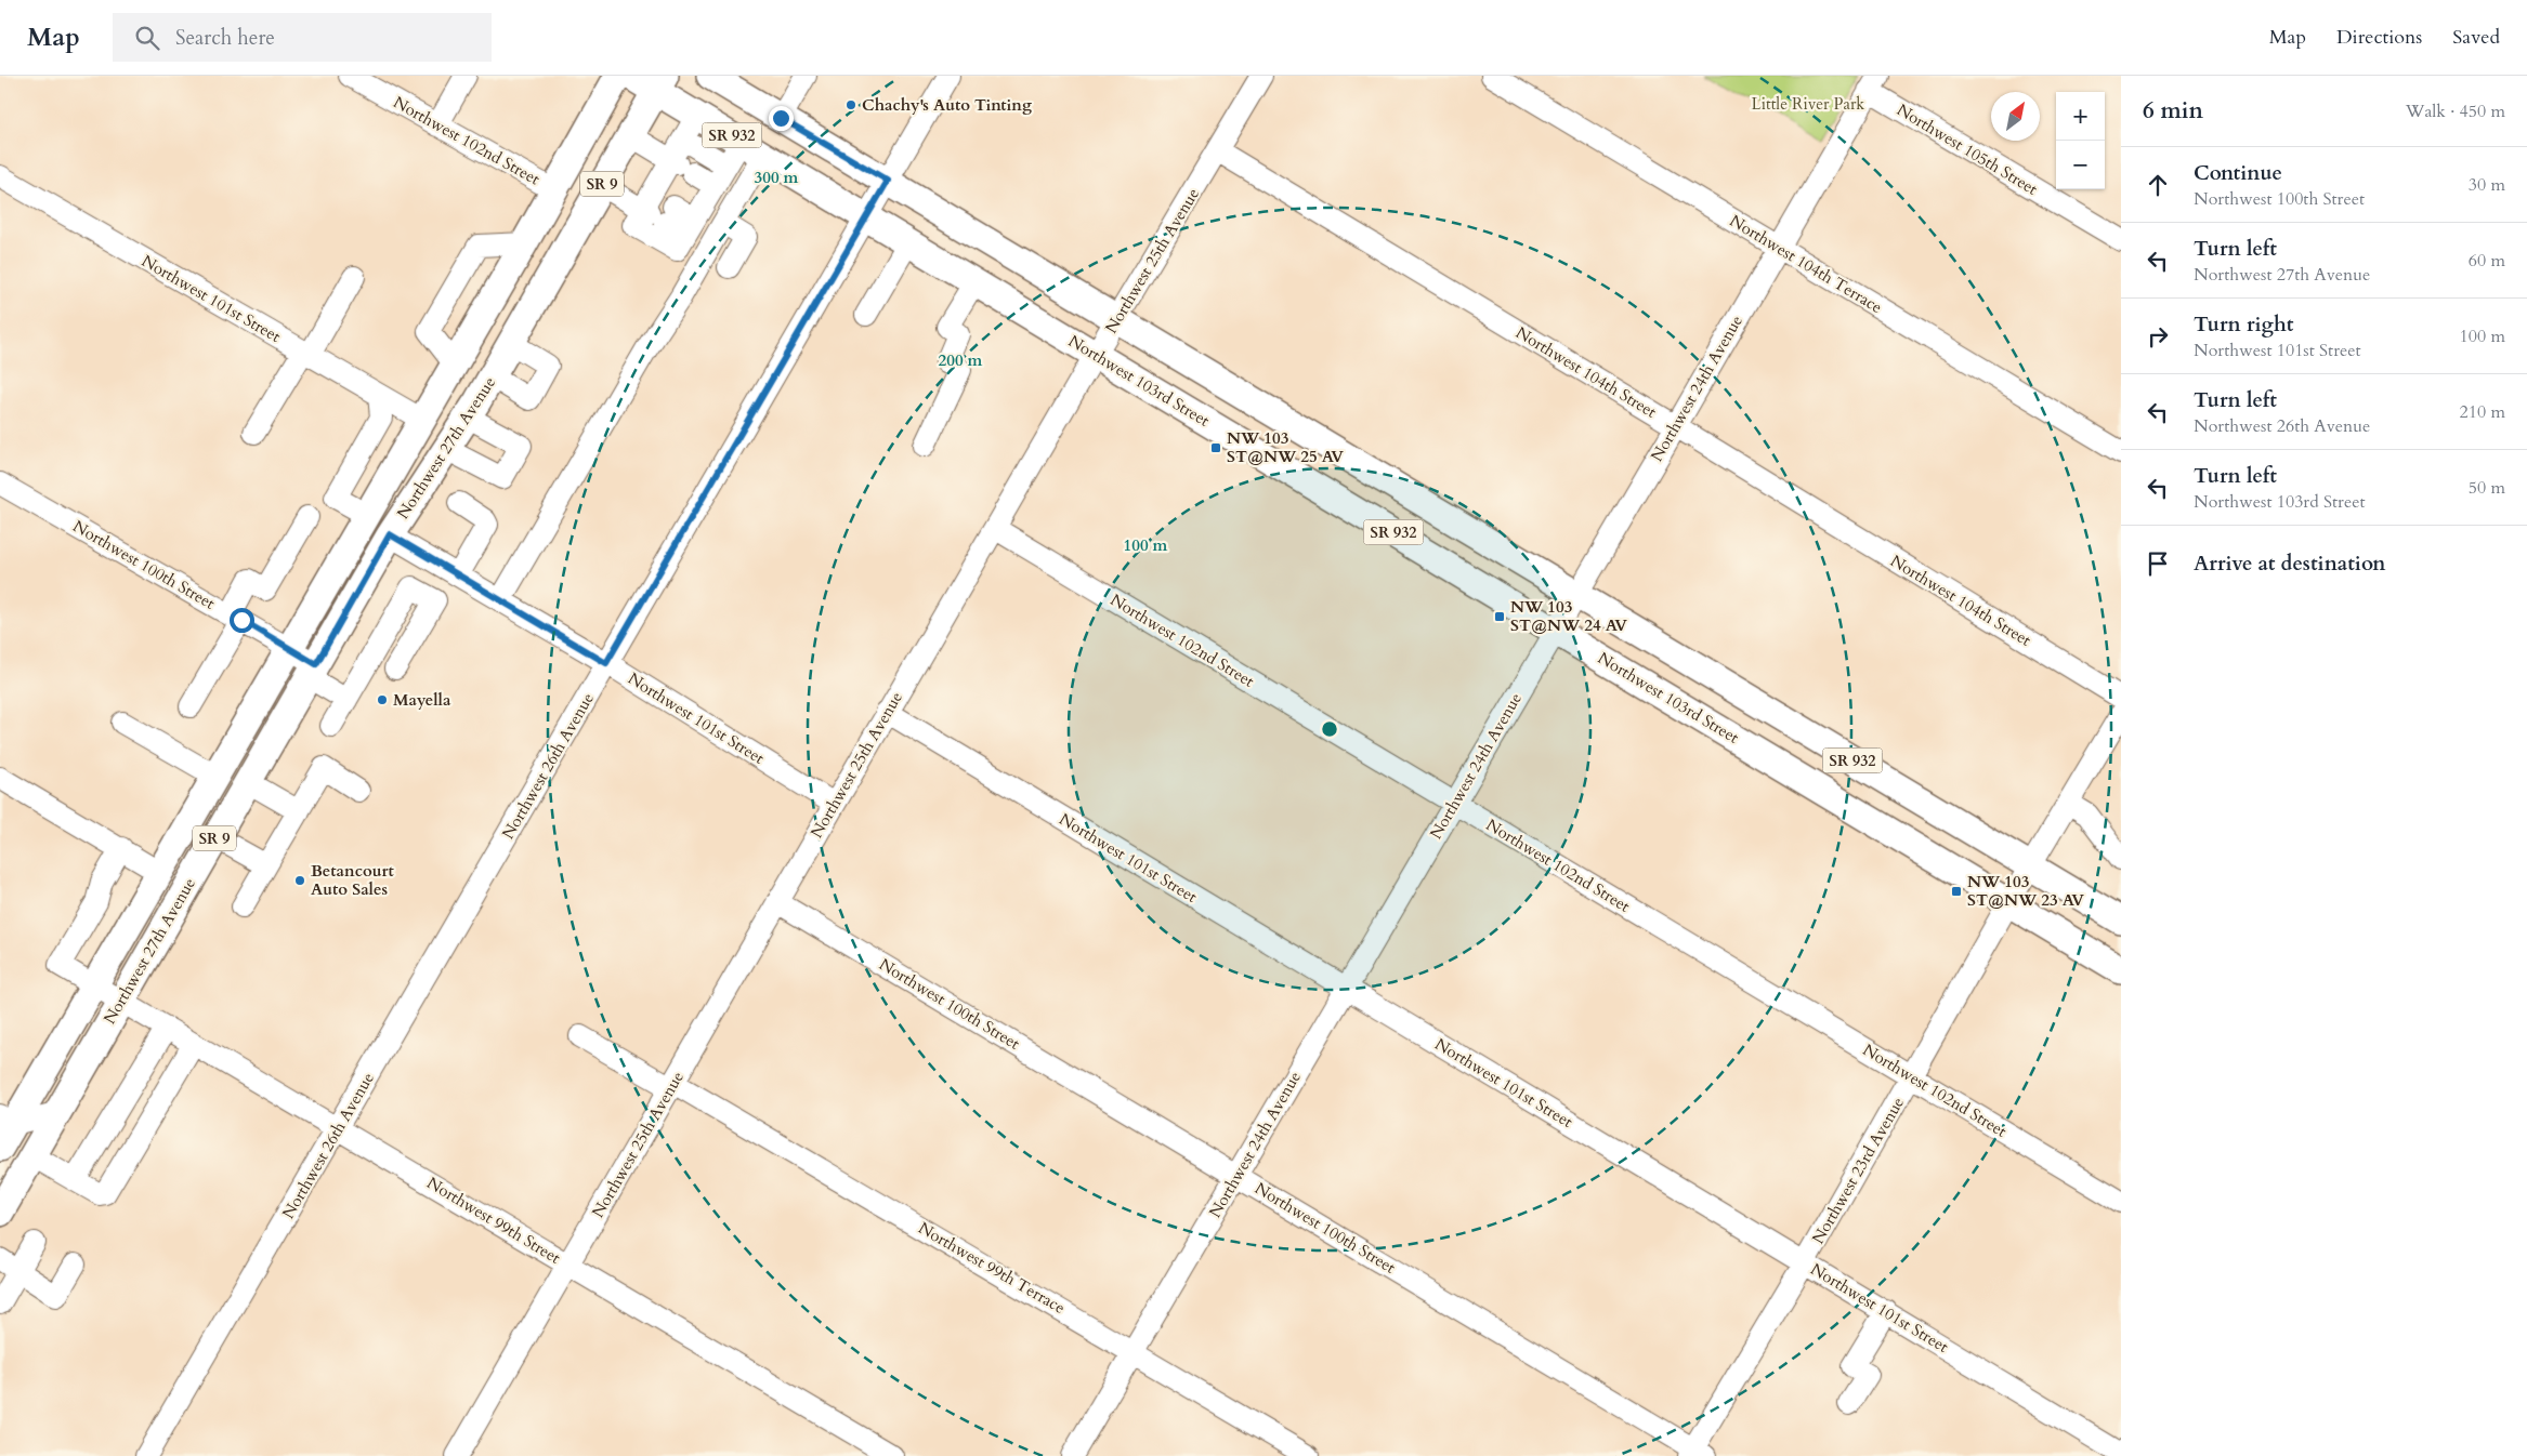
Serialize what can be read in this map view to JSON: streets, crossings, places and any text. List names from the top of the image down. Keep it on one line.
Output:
{"streets":{"main road":["SR 932","SR 9","Northwest 103rd Street","Northwest 27th Avenue"],"street":["Northwest 102nd Street","Northwest 105th Street","Northwest 25th Avenue","Northwest 104th Terrace","Northwest 101st Street","Northwest 104th Street","Northwest 24th Avenue","Northwest 100th Street","Northwest 26th Avenue","Northwest 23rd Avenue","Northwest 99th Street","Northwest 99th Terrace"]},"crossings":[["SR 932","Northwest 25th Avenue"],["SR 932","Northwest 24th Avenue"],["SR 932","Northwest 26th Avenue"],["SR 932","Northwest 23rd Avenue"],["Northwest 102nd Street","Northwest 25th Avenue"],["Northwest 102nd Street","Northwest 24th Avenue"],["Northwest 102nd Street","Northwest 27th Avenue"],["Northwest 102nd Street","Northwest 23rd Avenue"],["Northwest 105th Street","Northwest 24th Avenue"],["Northwest 25th Avenue","Northwest 101st Street"],["Northwest 25th Avenue","Northwest 104th Street"],["Northwest 25th Avenue","Northwest 103rd Street"],["Northwest 25th Avenue","Northwest 100th Street"],["Northwest 25th Avenue","Northwest 99th Street"],["Northwest 25th Avenue","Northwest 99th Terrace"],["Northwest 104th Terrace","Northwest 24th Avenue"],["Northwest 101st Street","Northwest 24th Avenue"],["Northwest 101st Street","Northwest 27th Avenue"],["Northwest 101st Street","Northwest 26th Avenue"],["Northwest 101st Street","Northwest 23rd Avenue"],["Northwest 104th Street","Northwest 24th Avenue"],["Northwest 103rd Street","Northwest 24th Avenue"],["Northwest 103rd Street","Northwest 27th Avenue"],["Northwest 103rd Street","Northwest 26th Avenue"],["Northwest 103rd Street","Northwest 23rd Avenue"],["Northwest 24th Avenue","Northwest 100th Street"],["Northwest 24th Avenue","Northwest 99th Terrace"],["Northwest 27th Avenue","Northwest 100th Street"],["Northwest 27th Avenue","Northwest 99th Street"],["Northwest 100th Street","Northwest 23rd Avenue"],["Northwest 26th Avenue","Northwest 99th Street"]],"parks":["Little River Park"],"places":{"other":["Chachy's Auto Tinting","Mayella","Betancourt Auto Sales"],"transit":["NW 103 ST@NW 25 AV","NW 103 ST@NW 24 AV","NW 103 ST@NW 23 AV"]},"north":"top right","page":{"header":"Map","search":"Search here","nav":["Map","Directions","Saved"],"heading":["6 min","Walk · 450 m"],"map_buttons":["+","−"],"list":[["Continue","Northwest 100th Street","30 m"],["Turn left","Northwest 27th Avenue","60 m"],["Turn right","Northwest 101st Street","100 m"],["Turn left","Northwest 26th Avenue","210 m"],["Turn left","Northwest 103rd Street","50 m"],"Arrive at destination"]},"rings":["300 m","200 m","100 m"]}
